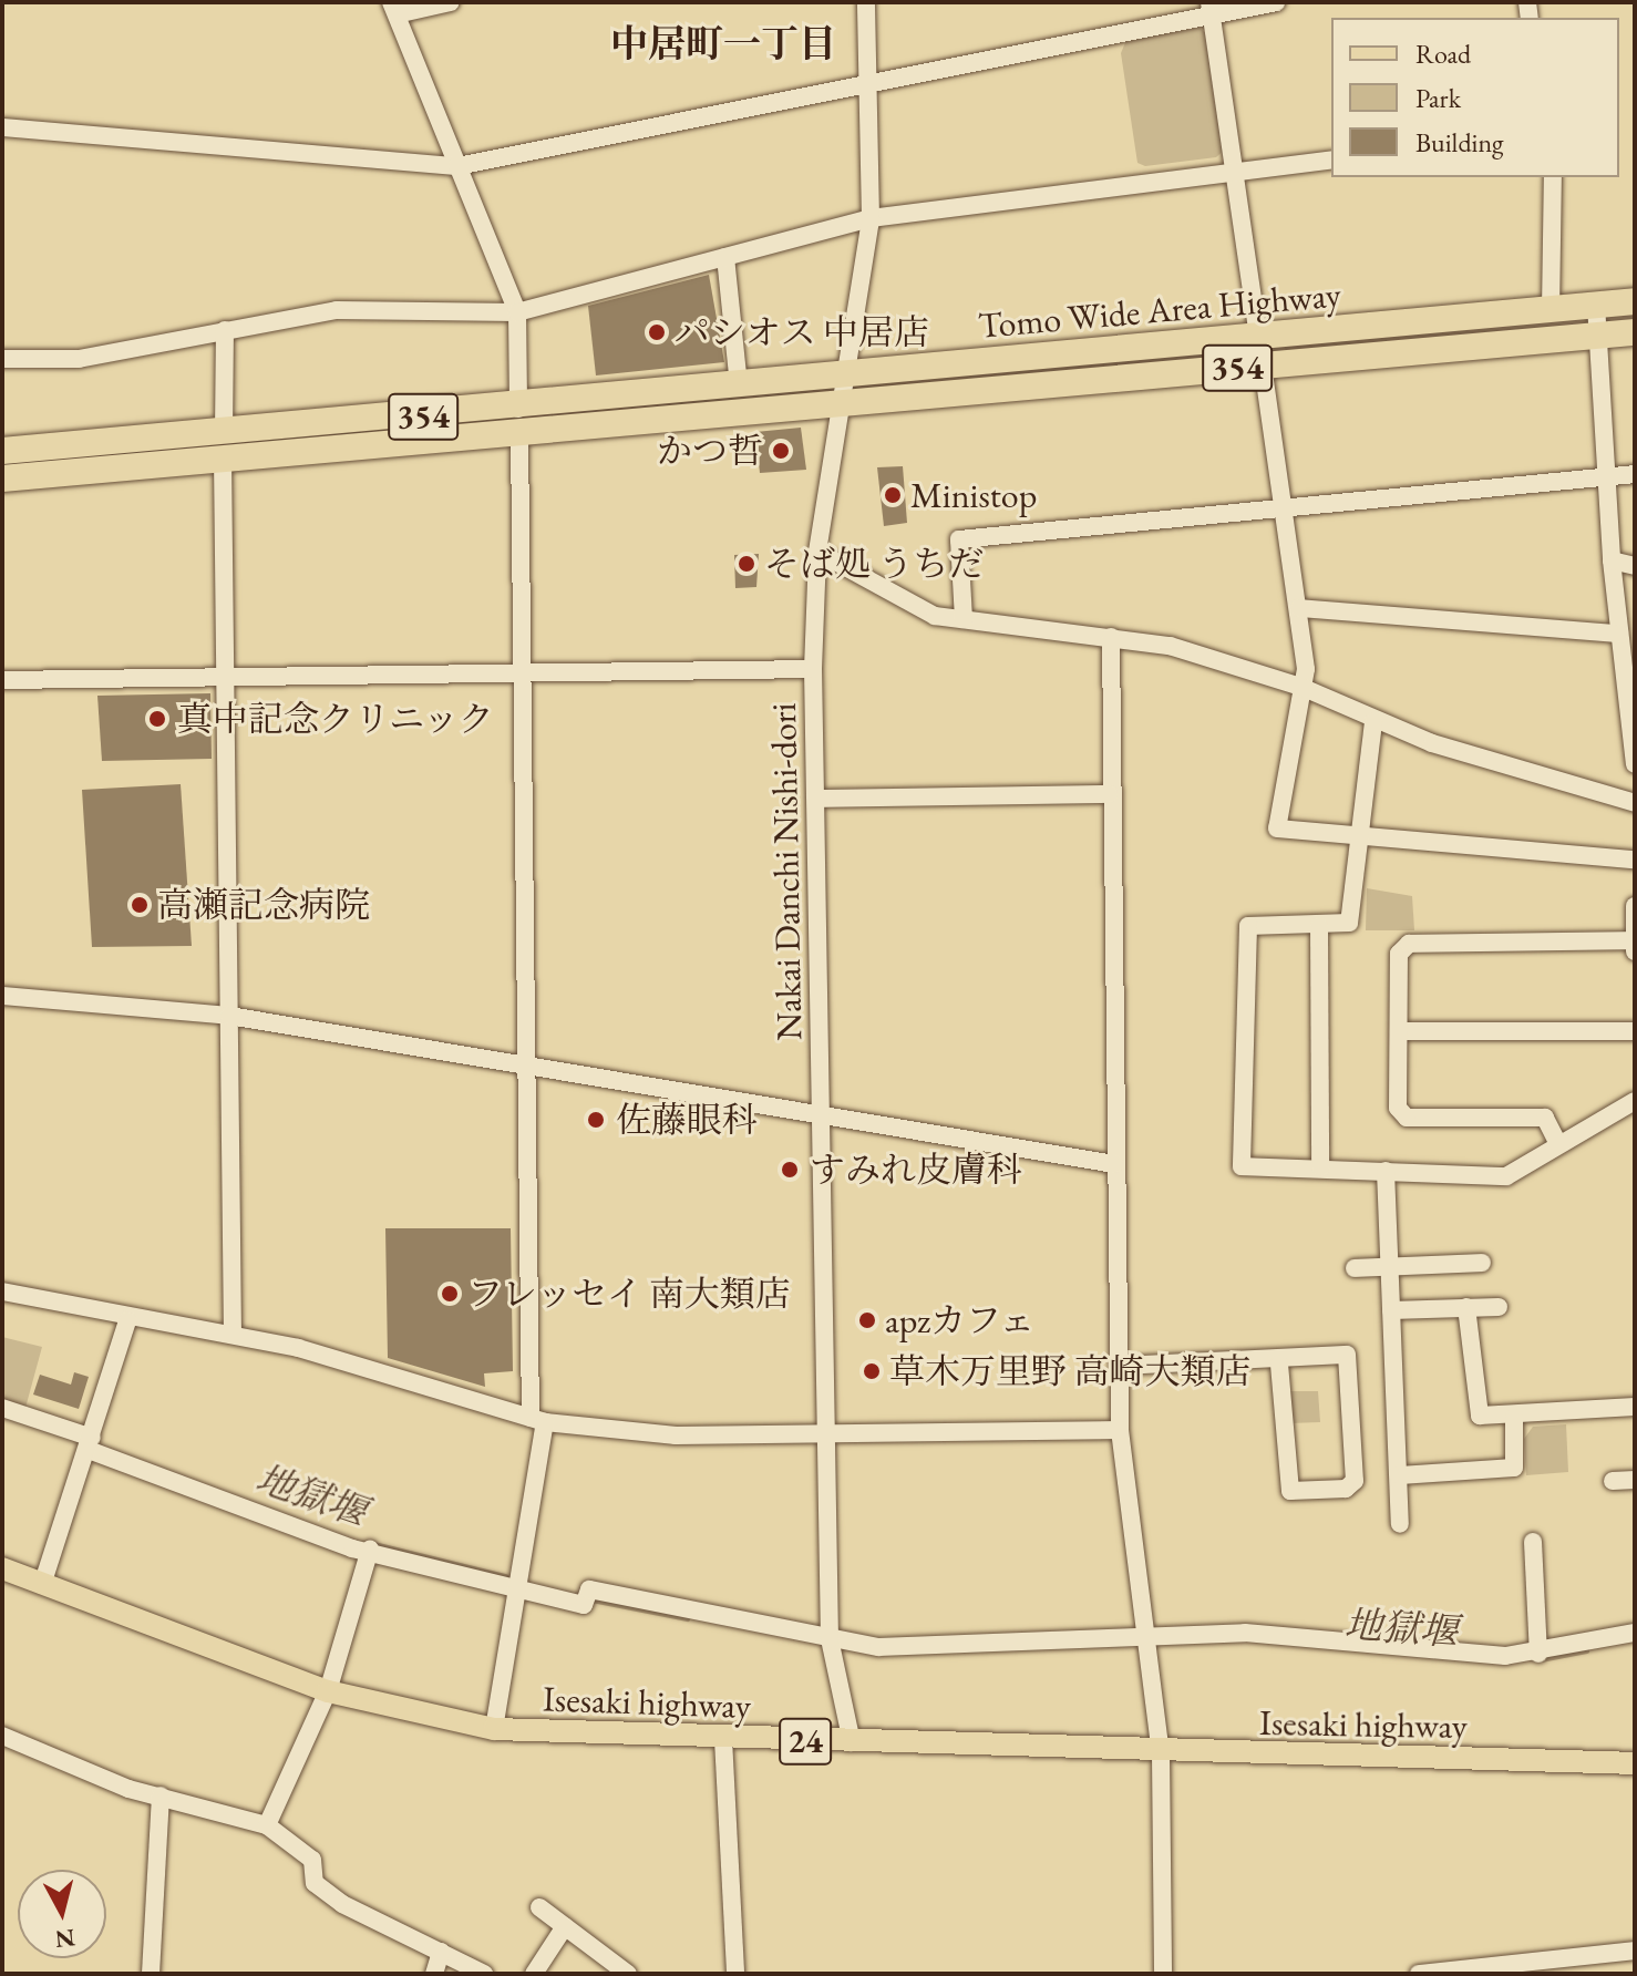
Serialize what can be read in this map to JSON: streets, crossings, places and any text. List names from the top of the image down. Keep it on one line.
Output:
{"streets":{"highway":["Tomo Wide Area Highway","354"],"main road":["Isesaki highway","24"],"street":["Nakai Danchi Nishi-dori"]},"crossings":[["Tomo Wide Area Highway","Nakai Danchi Nishi-dori"],["Nakai Danchi Nishi-dori","Isesaki highway"]],"districts":["中居町一丁目"],"water":["地獄堰"],"places":["パシオス 中居店","かつ哲","Ministop","そば処 うちだ","真中記念クリニック","高瀬記念病院","佐藤眼科","すみれ皮膚科","フレッセイ 南大類店","apzカフェ","草木万里野 高崎大類店"],"legend":["Road","Park","Building"],"north":"bottom"}
